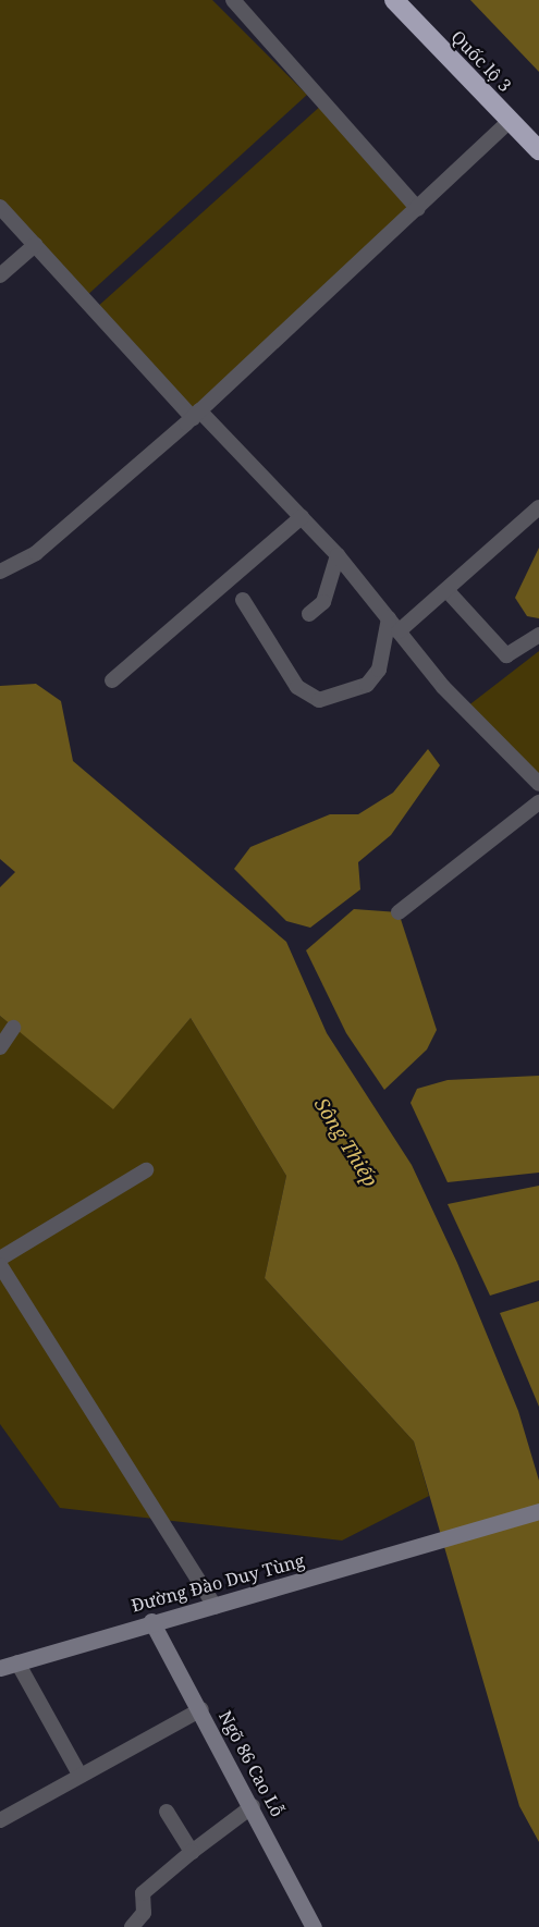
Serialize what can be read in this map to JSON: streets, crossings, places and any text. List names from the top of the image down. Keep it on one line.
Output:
{"streets":{"highway":["Quốc lộ 3"],"street":["Đường Đào Duy Tùng","Ngõ 86 Cao Lỗ"]},"crossings":[["Đường Đào Duy Tùng","Ngõ 86 Cao Lỗ"]],"water":["Sông Thiếp"]}
